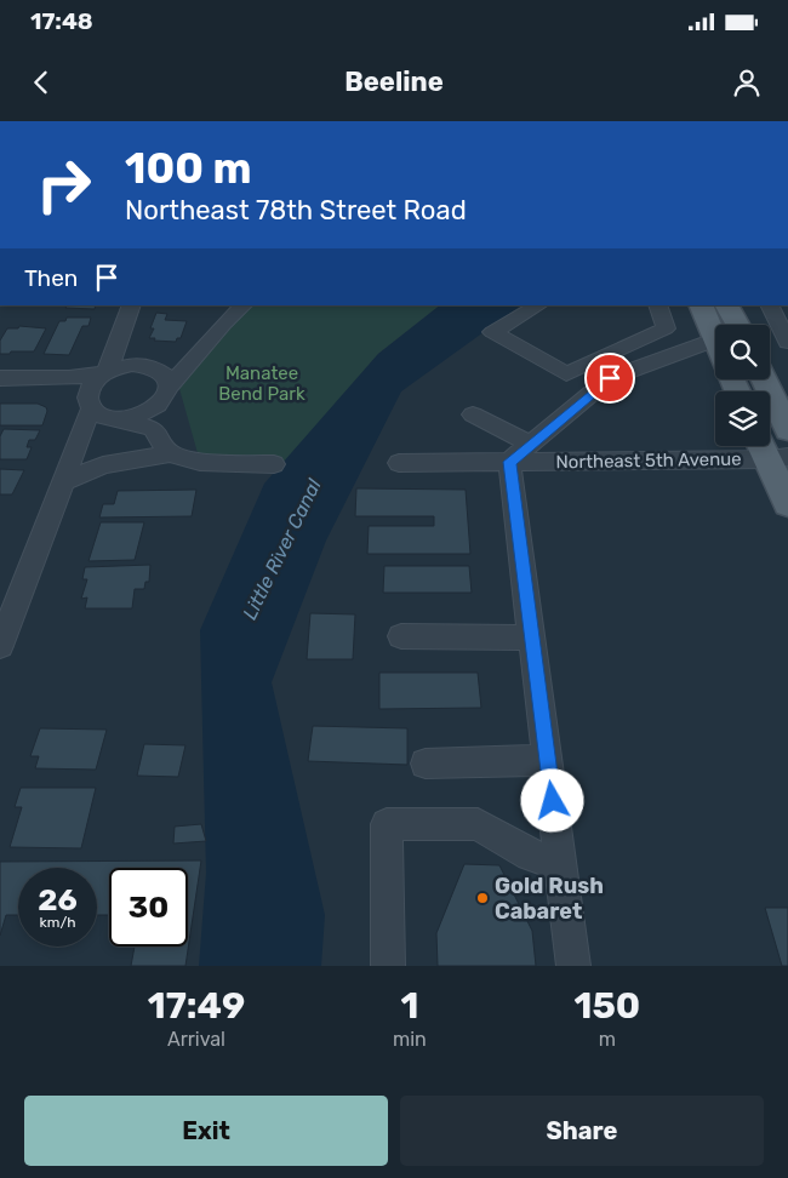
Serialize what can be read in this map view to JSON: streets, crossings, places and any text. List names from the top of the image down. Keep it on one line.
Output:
{"streets":{"street":["Northeast 5th Avenue"]},"water":["Little River Canal"],"parks":["Manatee Bend Park"],"places":["Gold Rush Cabaret"],"page":{"status":"17:48","header":"Beeline","turn":["100 m","Northeast 78th Street Road"],"then":"Then","speed":"26 km/h","limit":"30","eta":["17:49","Arrival","1","min","150","m"],"buttons":["Exit","Share"]}}
